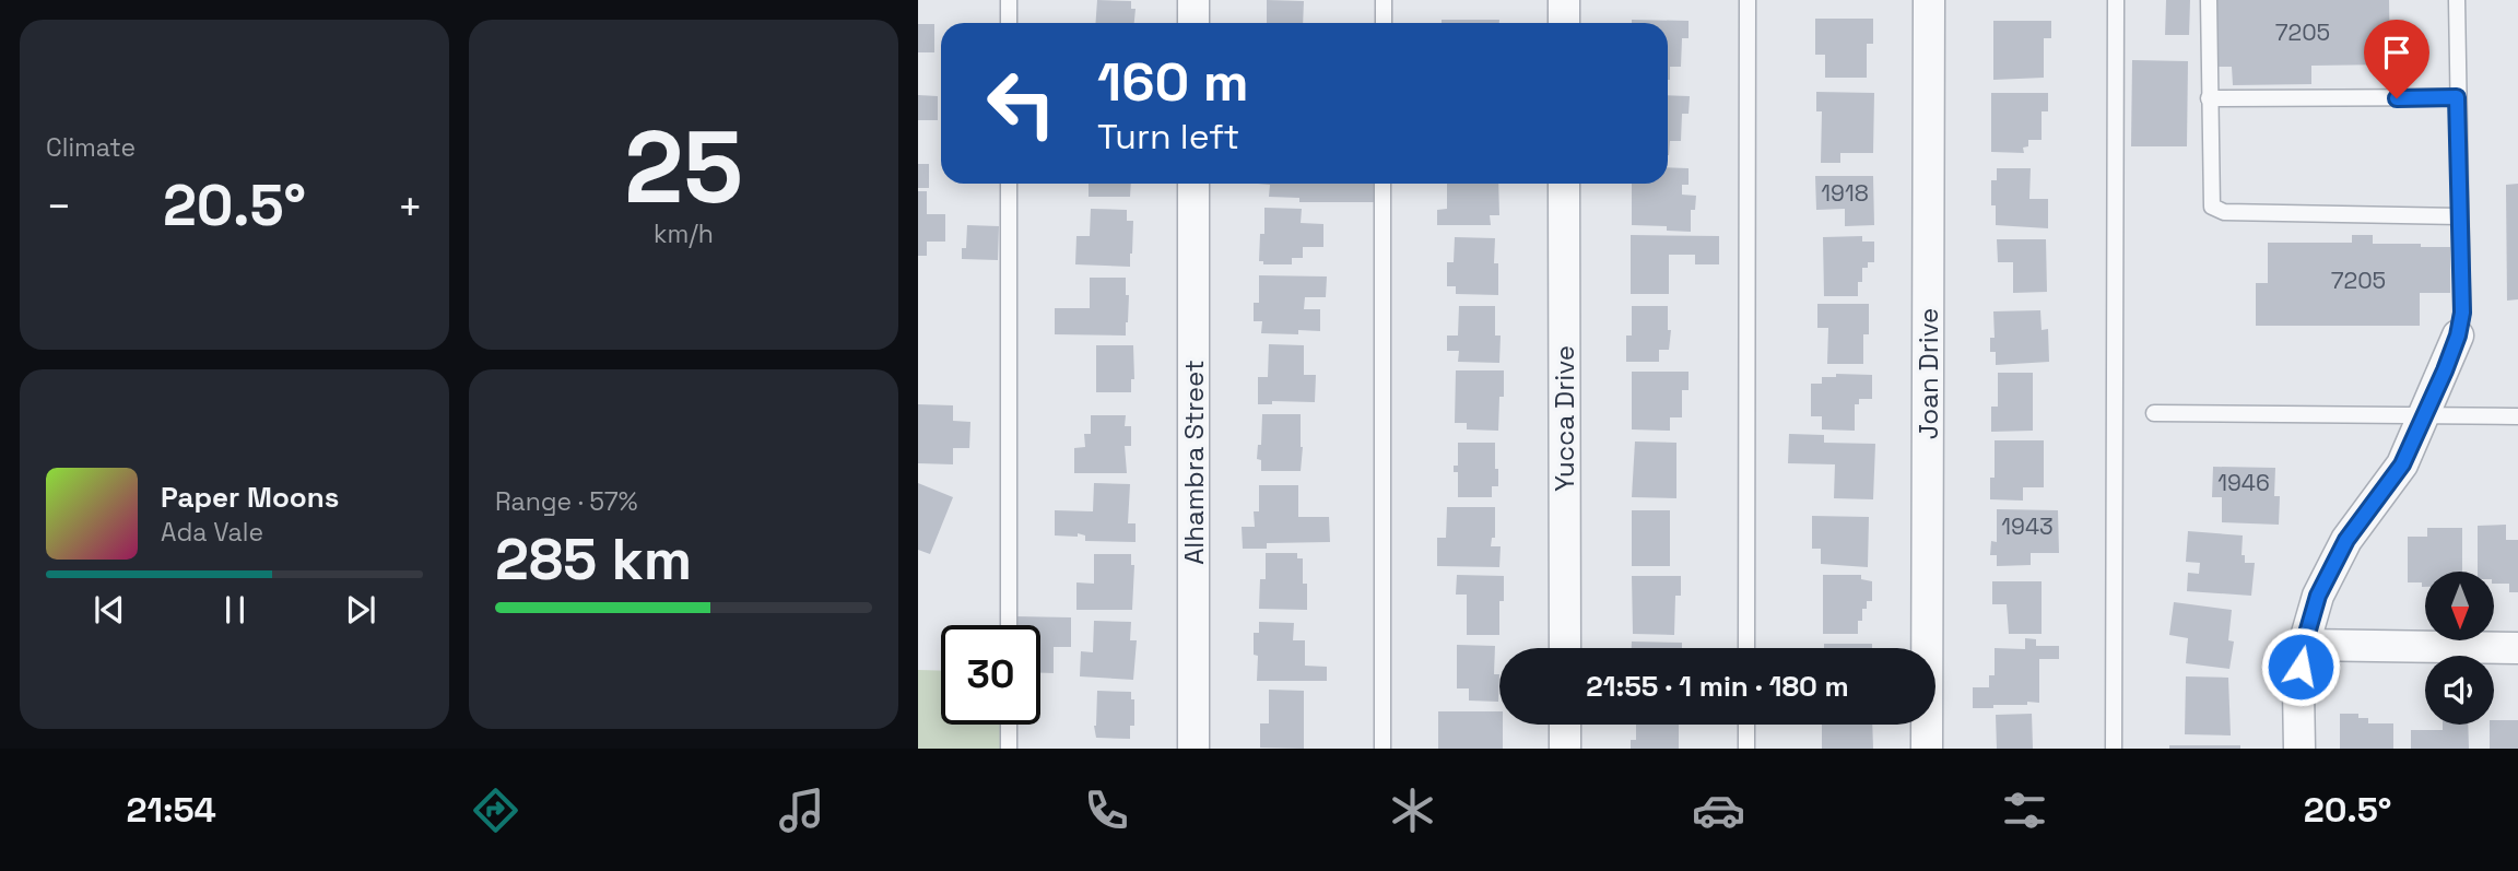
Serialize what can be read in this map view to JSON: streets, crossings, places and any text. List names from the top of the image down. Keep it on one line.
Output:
{"streets":{"street":["Joan Drive","Yucca Drive","Alhambra Street"]},"house_numbers":["7205","1918","7205","1946","1943"],"north":"bottom","page":{"tile":["Climate",["25","km/h"],["Range · 57%","285 km"]],"turn":["160 m","Turn left"],"heat":["−","20.5°","+"],"song":["Paper Moons","Ada Vale"],"limit":"30","trip":"21:55 · 1 min · 180 m","tabs":["21:54","20.5°"]}}
